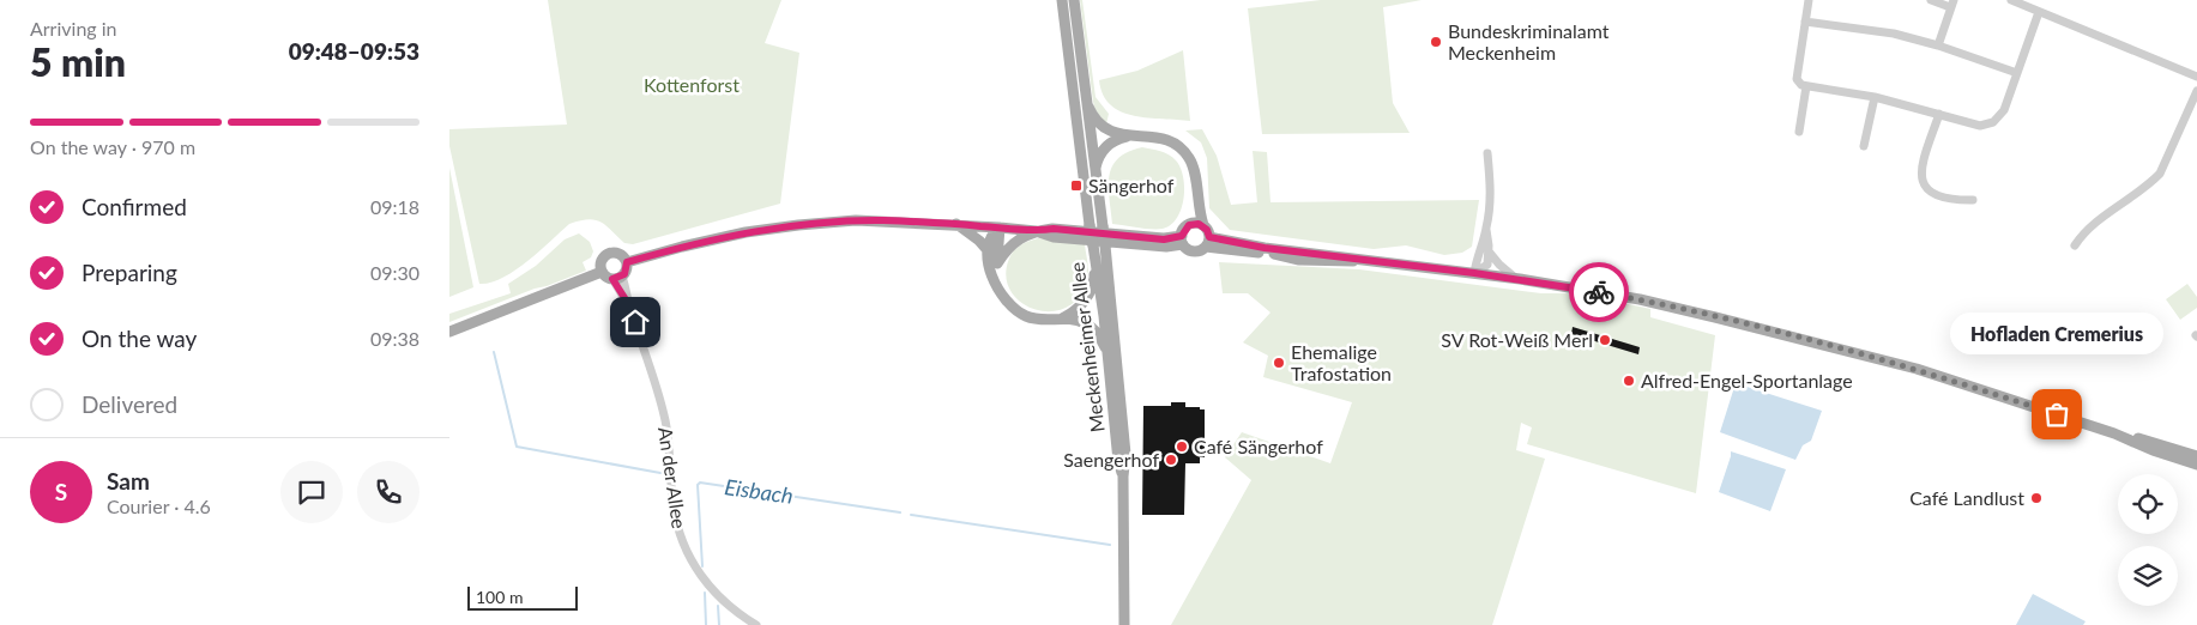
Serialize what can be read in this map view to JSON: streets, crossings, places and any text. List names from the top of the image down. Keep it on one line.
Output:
{"streets":{"main road":["Meckenheimer Allee"],"street":["An der Allee"]},"water":["Eisbach"],"parks":["Kottenforst"],"places":{"other":["Bundeskriminalamt Meckenheim","SV Rot-Weiß Merl","Ehemalige Trafostation","Alfred-Engel-Sportanlage","Hofladen Cremerius","Café Sängerhof","Saengerhof","Café Landlust"],"transit":["Sängerhof"]},"scale_bar":"100 m","page":{"heading":["5 min","Arriving in","09:48–09:53"],"panel":["Sam","Courier · 4.6"],"bar":"On the way · 970 m","list":[["Confirmed","09:18"],["Preparing","09:30"],["On the way","09:38"],"Delivered"],"bubble":"Hofladen Cremerius","round":"S","scale":"100 m"}}
